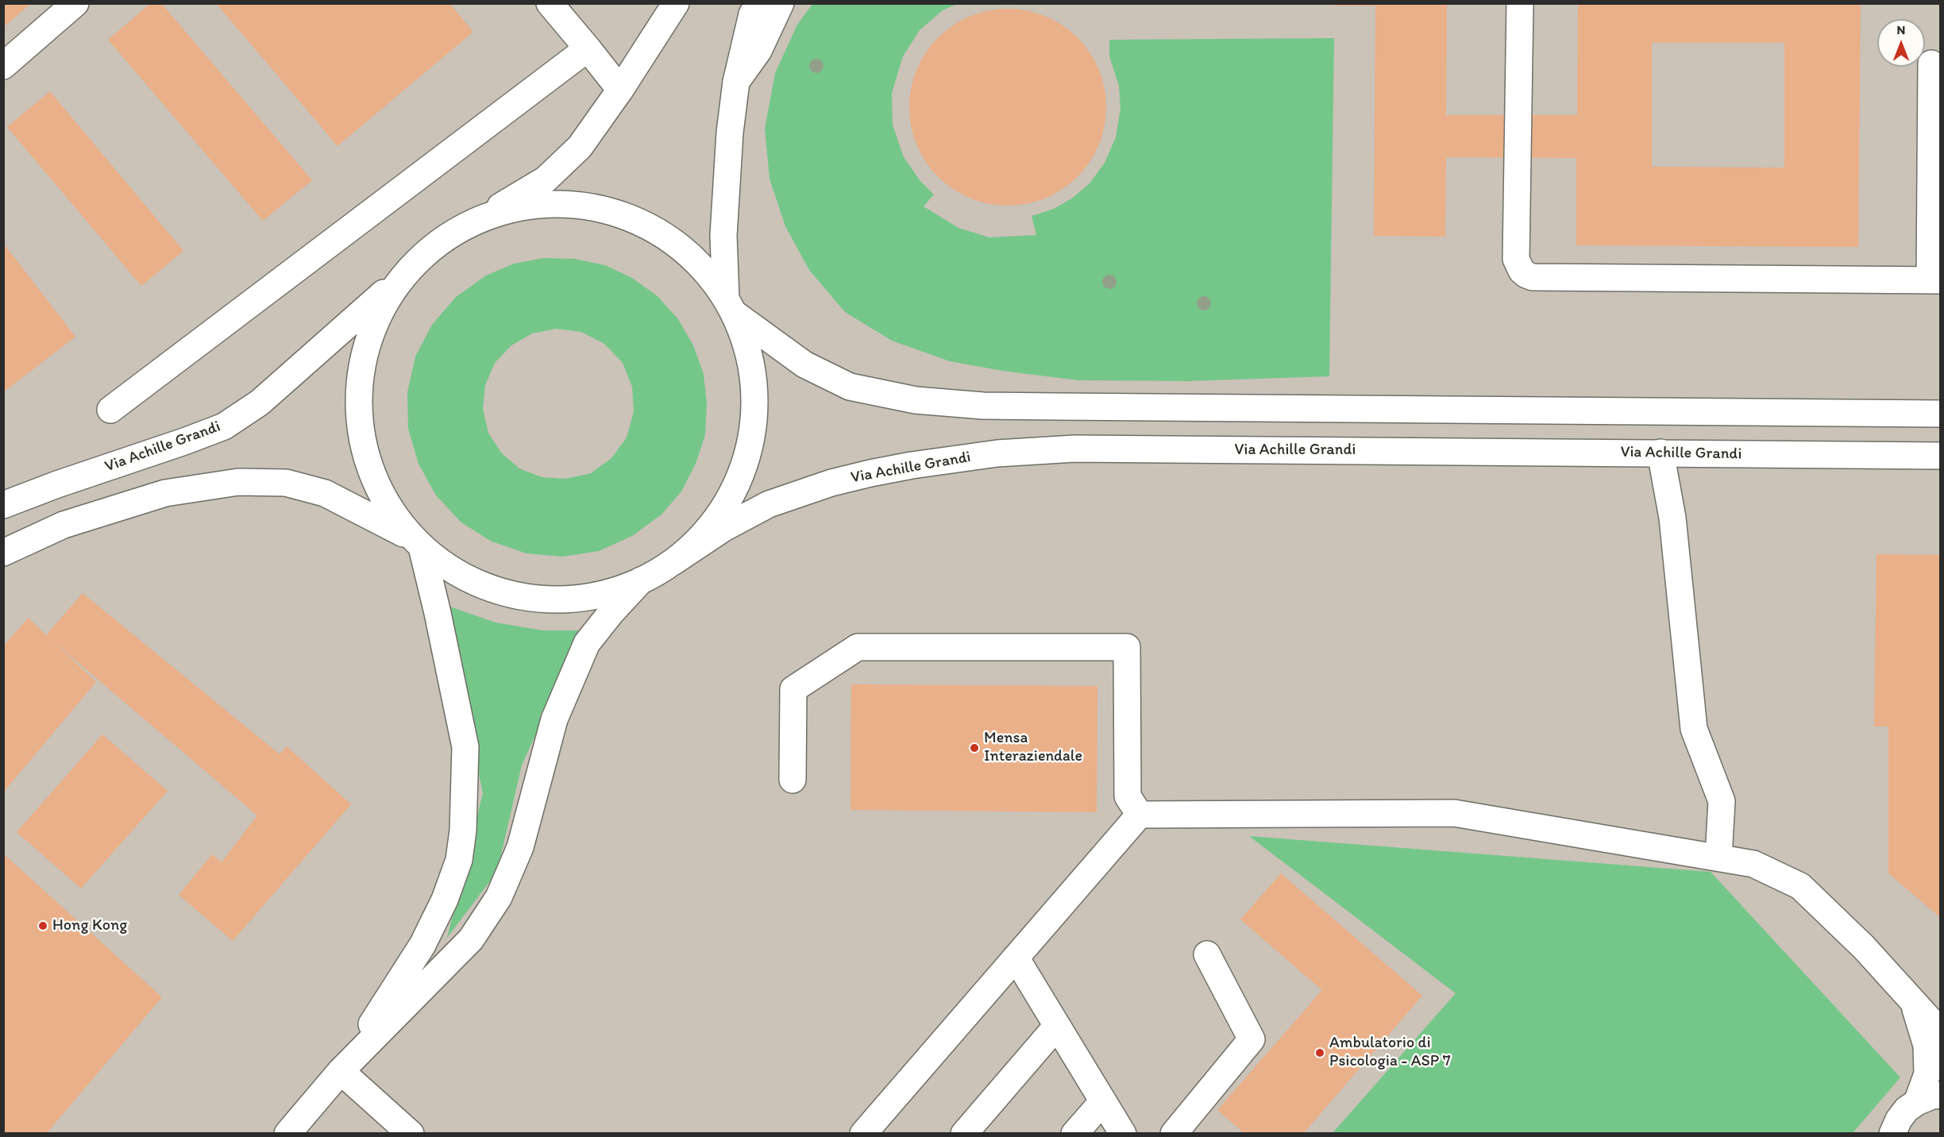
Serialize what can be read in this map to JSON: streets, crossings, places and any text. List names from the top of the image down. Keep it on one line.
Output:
{"streets":{"main road":["Via Achille Grandi"]},"places":["Mensa Interaziendale","Hong Kong","Ambulatorio di Psicologia - ASP 7"],"north":"top"}
